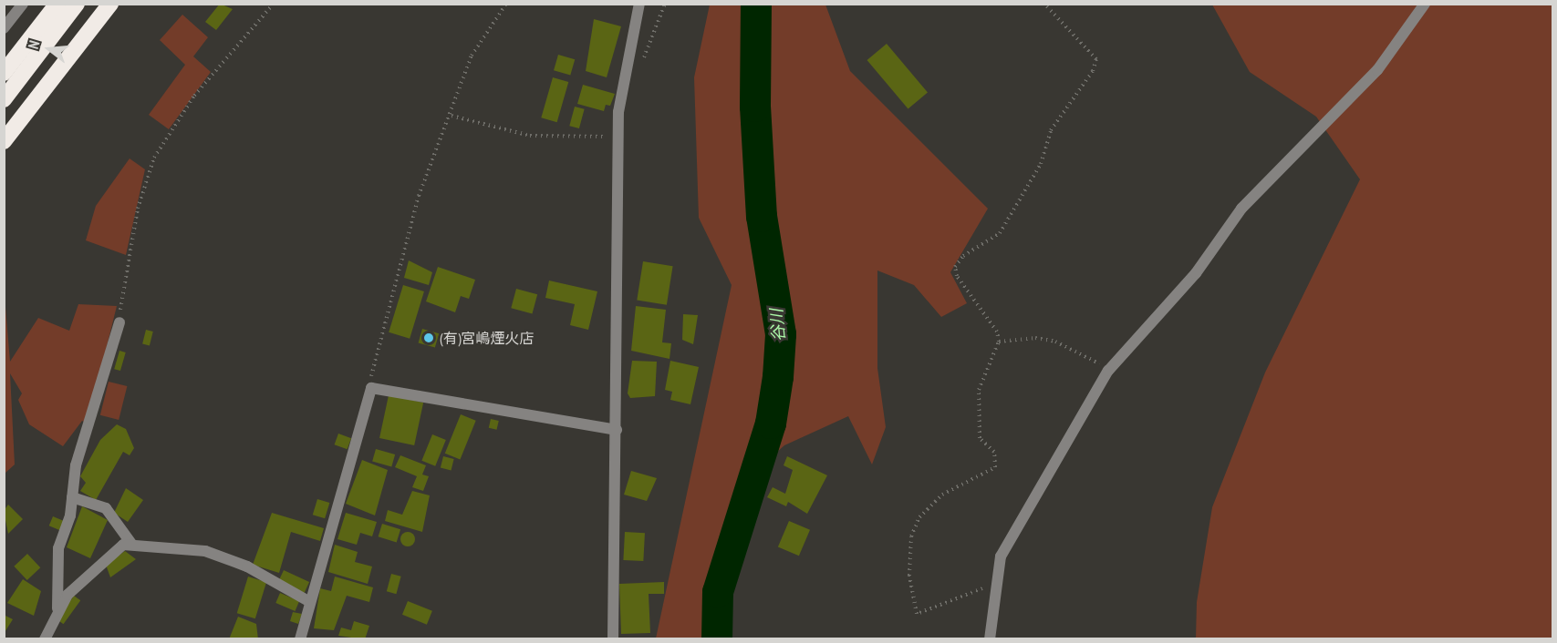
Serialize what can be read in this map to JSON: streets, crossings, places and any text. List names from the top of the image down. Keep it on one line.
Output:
{"water":["谷川"],"places":["(有)宮嶋煙火店"],"north":"left"}
